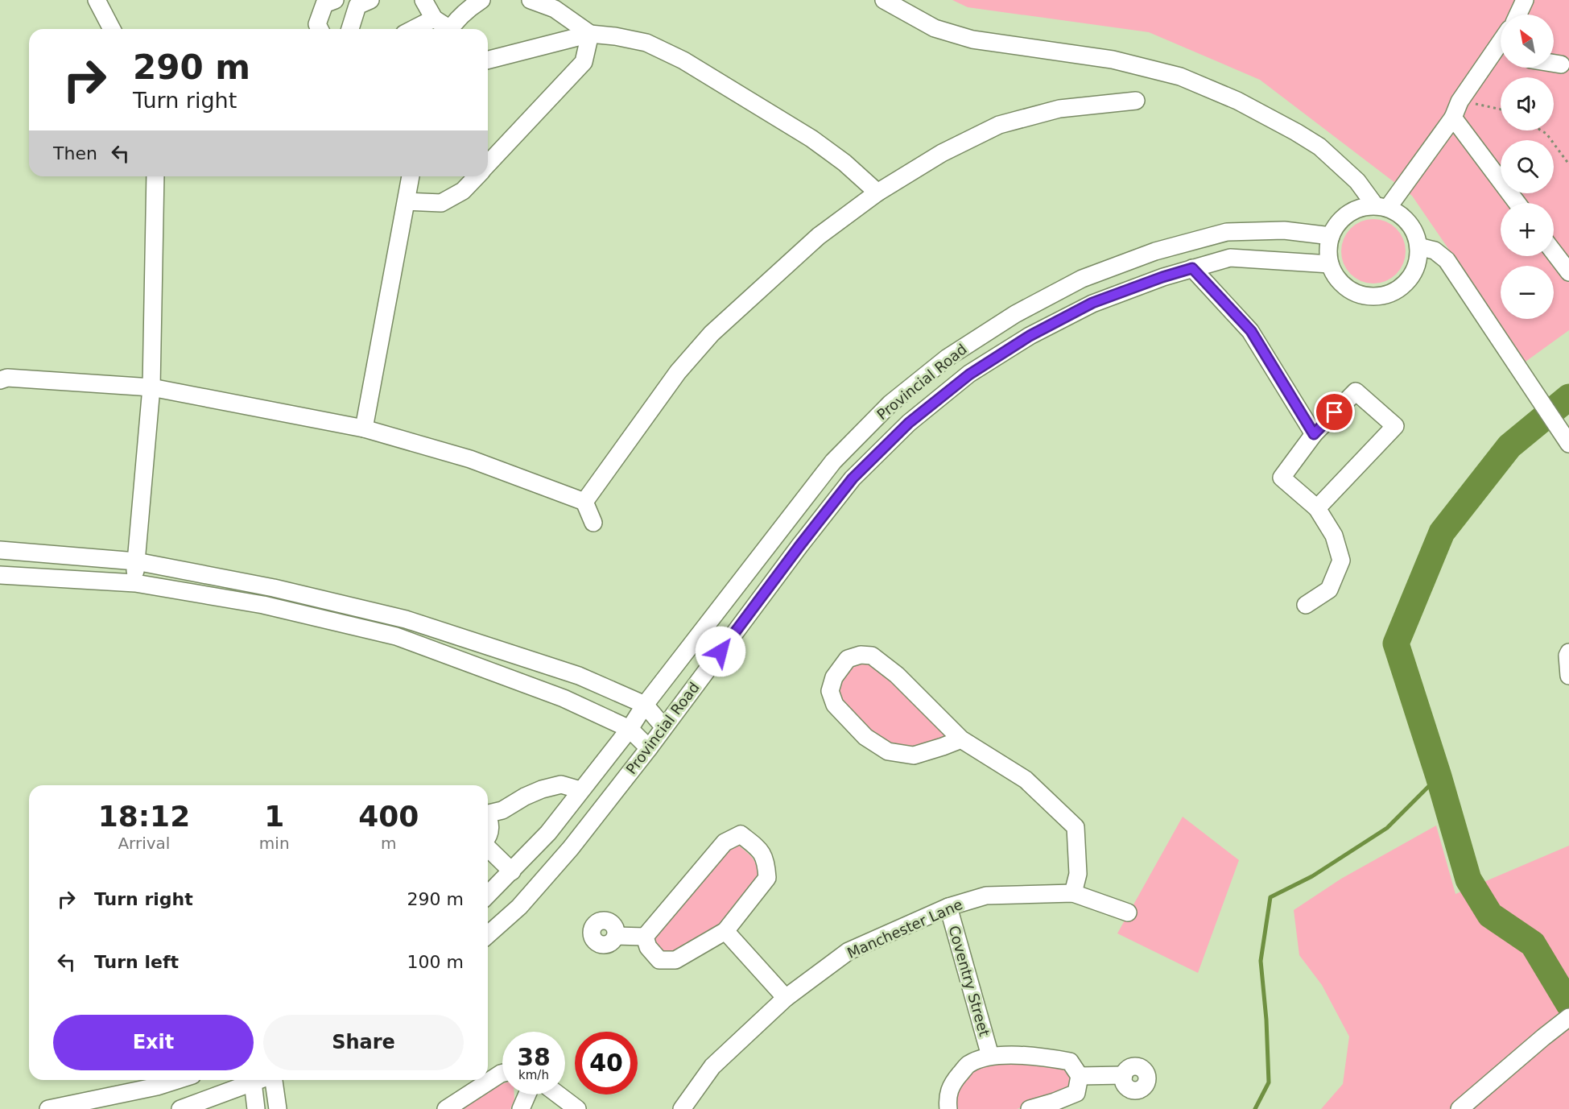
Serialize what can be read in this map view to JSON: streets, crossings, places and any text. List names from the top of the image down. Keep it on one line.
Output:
{"streets":{"street":["Provincial Road","Manchester Lane","Coventry Street"]},"crossings":[["Manchester Lane","Coventry Street"]],"north":"top left","page":{"map_buttons":["+","−"],"turn":["290 m","Turn right"],"then":"Then","eta":["18:12","Arrival","1","min","400","m"],"list":[{"name":"Turn right","value":"290 m"},{"name":"Turn left","value":"100 m"}],"buttons":["Exit","Share"],"speed":"38 km/h","limit":"40"}}
